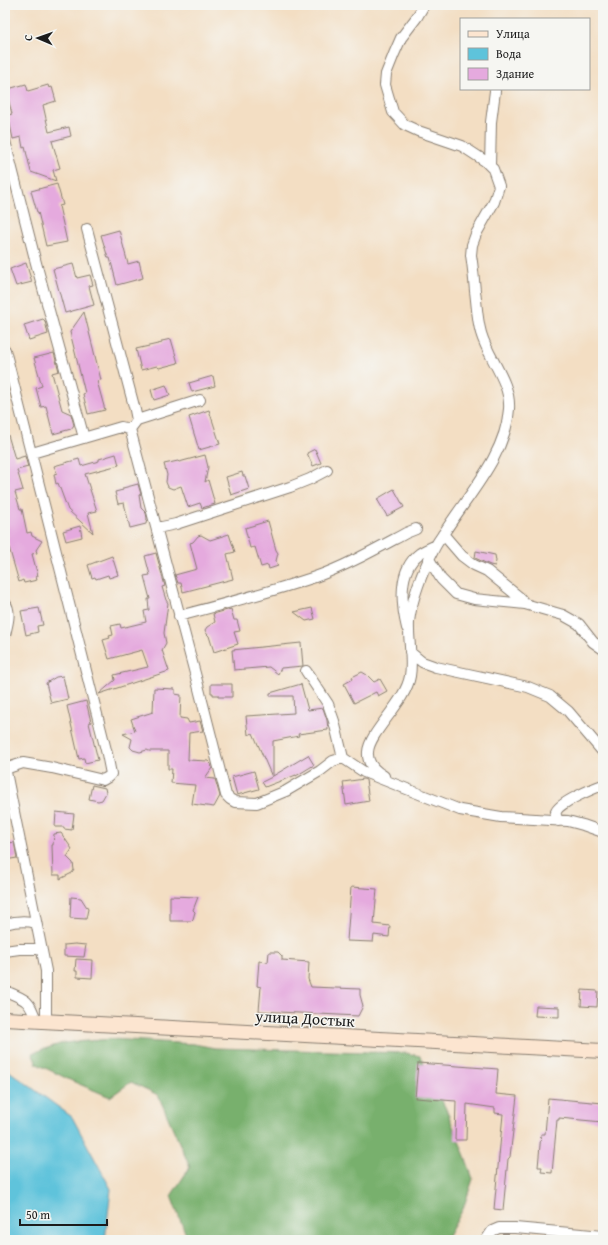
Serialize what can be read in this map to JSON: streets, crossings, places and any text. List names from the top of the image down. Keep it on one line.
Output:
{"streets":{"main road":["улица Достык"]},"legend":["Улица","Вода","Здание"],"scale_bar":"50 m","north":"left"}
